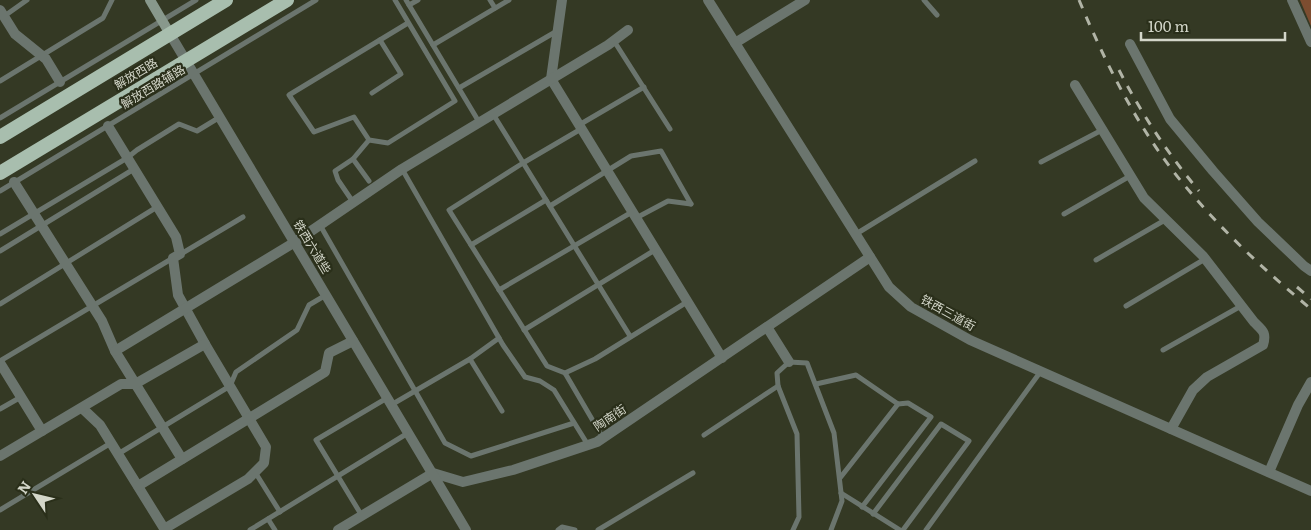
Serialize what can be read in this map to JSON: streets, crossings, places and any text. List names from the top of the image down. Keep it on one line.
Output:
{"streets":{"highway":["解放西路"],"street":["铁西六道些","铁西三道街","陶南街"],"lane":["解放西路辅路"]},"crossings":[["解放西路","铁西六道些"],["解放西路辅路","铁西六道些"],["铁西六道些","陶南街"],["铁西三道街","陶南街"]],"scale_bar":"100 m","north":"top left"}
